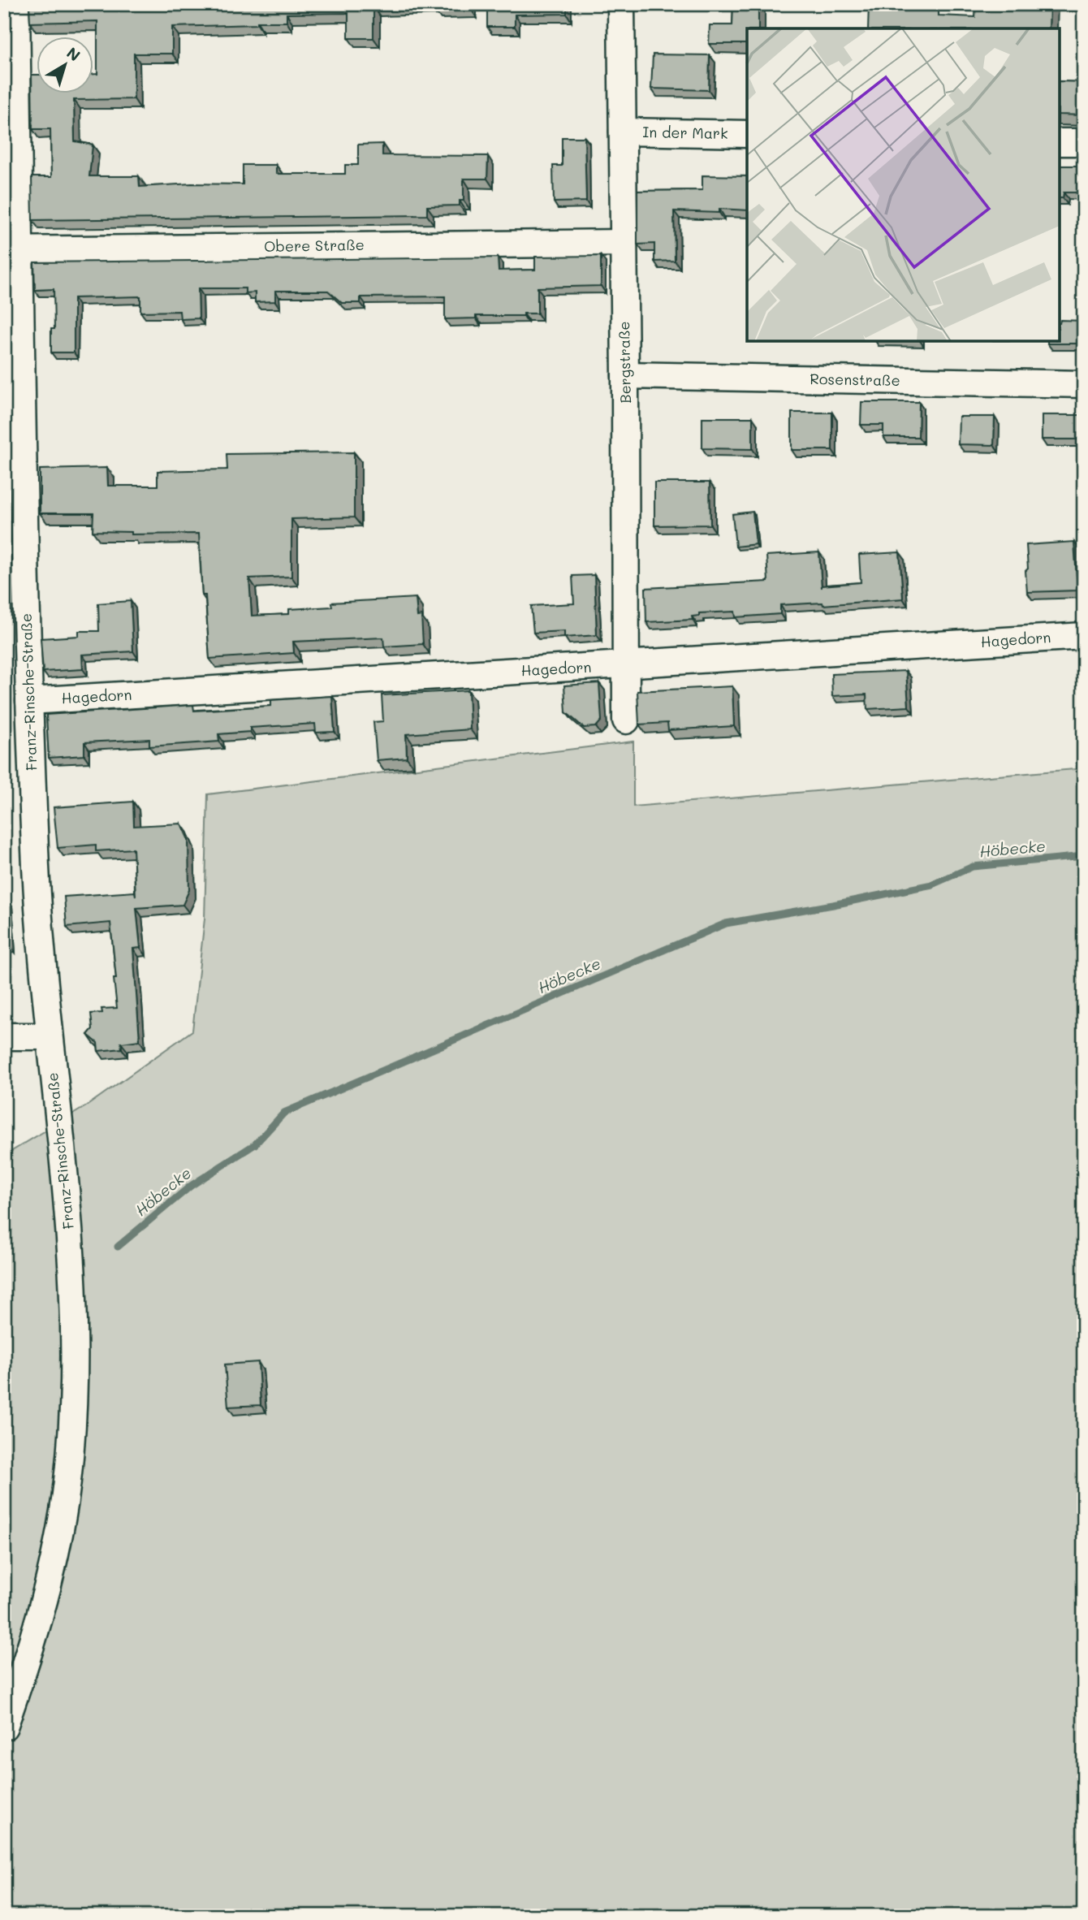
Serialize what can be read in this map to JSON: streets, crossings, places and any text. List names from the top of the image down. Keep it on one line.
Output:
{"streets":{"street":["In der Mark","Obere Straße","Bergstraße","Rosenstraße","Hagedorn","Franz-Rinsche-Straße"]},"crossings":[["In der Mark","Bergstraße"],["Obere Straße","Bergstraße"],["Obere Straße","Franz-Rinsche-Straße"],["Bergstraße","Rosenstraße"],["Bergstraße","Hagedorn"],["Hagedorn","Franz-Rinsche-Straße"]],"water":["Höbecke"],"north":"top right"}
